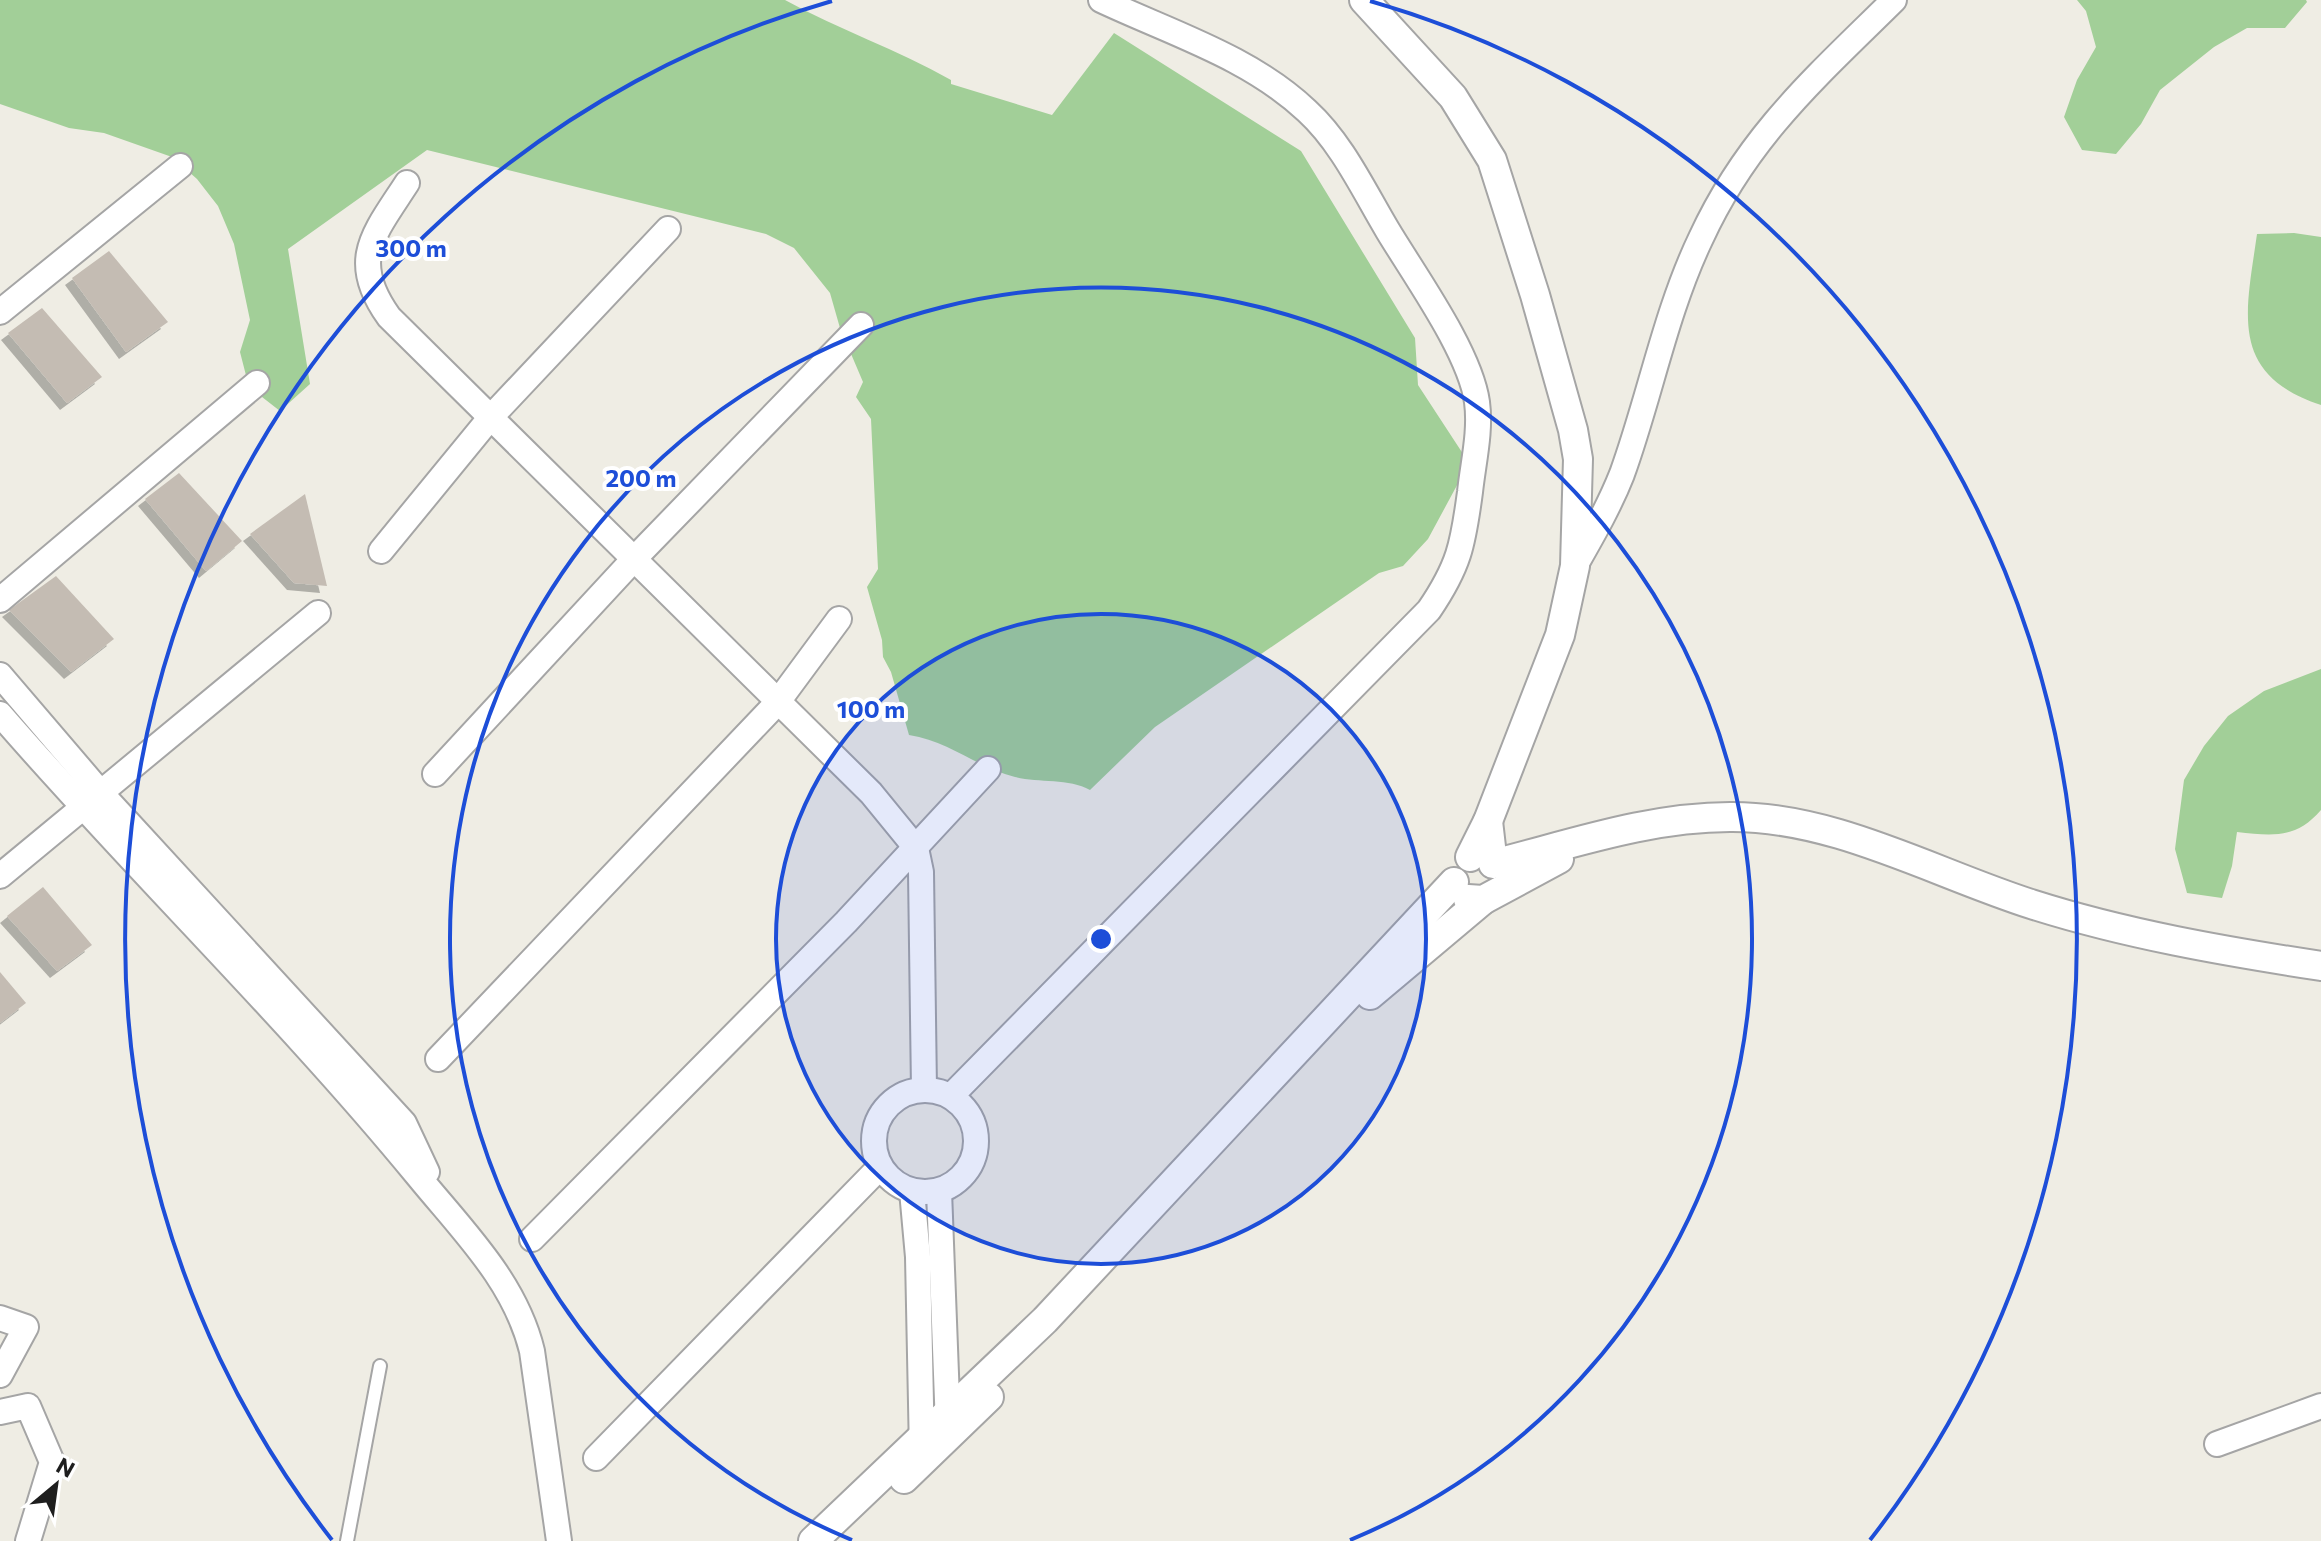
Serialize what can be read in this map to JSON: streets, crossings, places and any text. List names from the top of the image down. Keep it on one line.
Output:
{"north":"top right","rings":["300 m","200 m","100 m"]}
